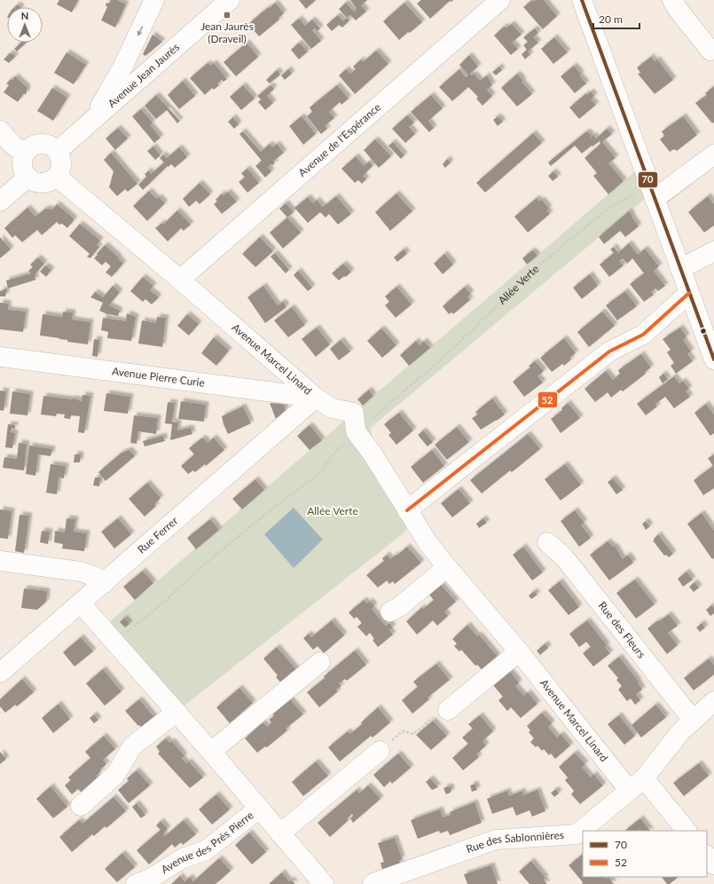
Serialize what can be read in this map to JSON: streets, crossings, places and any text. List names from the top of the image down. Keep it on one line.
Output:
{"streets":{"street":["Avenue Jean Jaurès","Avenue de l'Espérance","Avenue Marcel Linard","Avenue Pierre Curie","Rue Ferrer","Rue des Fleurs","Avenue des Prés Pierre","Rue des Sablonnières"],"path":["Allée Verte"]},"crossings":[["Avenue de l'Espérance","Avenue Marcel Linard"],["Allée Verte","Avenue Marcel Linard"],["Allée Verte","Avenue des Prés Pierre"],["Avenue Marcel Linard","Avenue Pierre Curie"],["Avenue Marcel Linard","Rue Ferrer"],["Avenue Marcel Linard","Rue des Sablonnières"],["Avenue Pierre Curie","Rue Ferrer"],["Rue Ferrer","Avenue des Prés Pierre"],["Rue des Fleurs","Rue des Sablonnières"]],"parks":["Allée Verte"],"places":{"transit":["Jean Jaurès (Draveil)"]},"lines":["transit line 70","transit line 52"],"legend":["70","52"],"scale_bar":"20 m","north":"top"}
